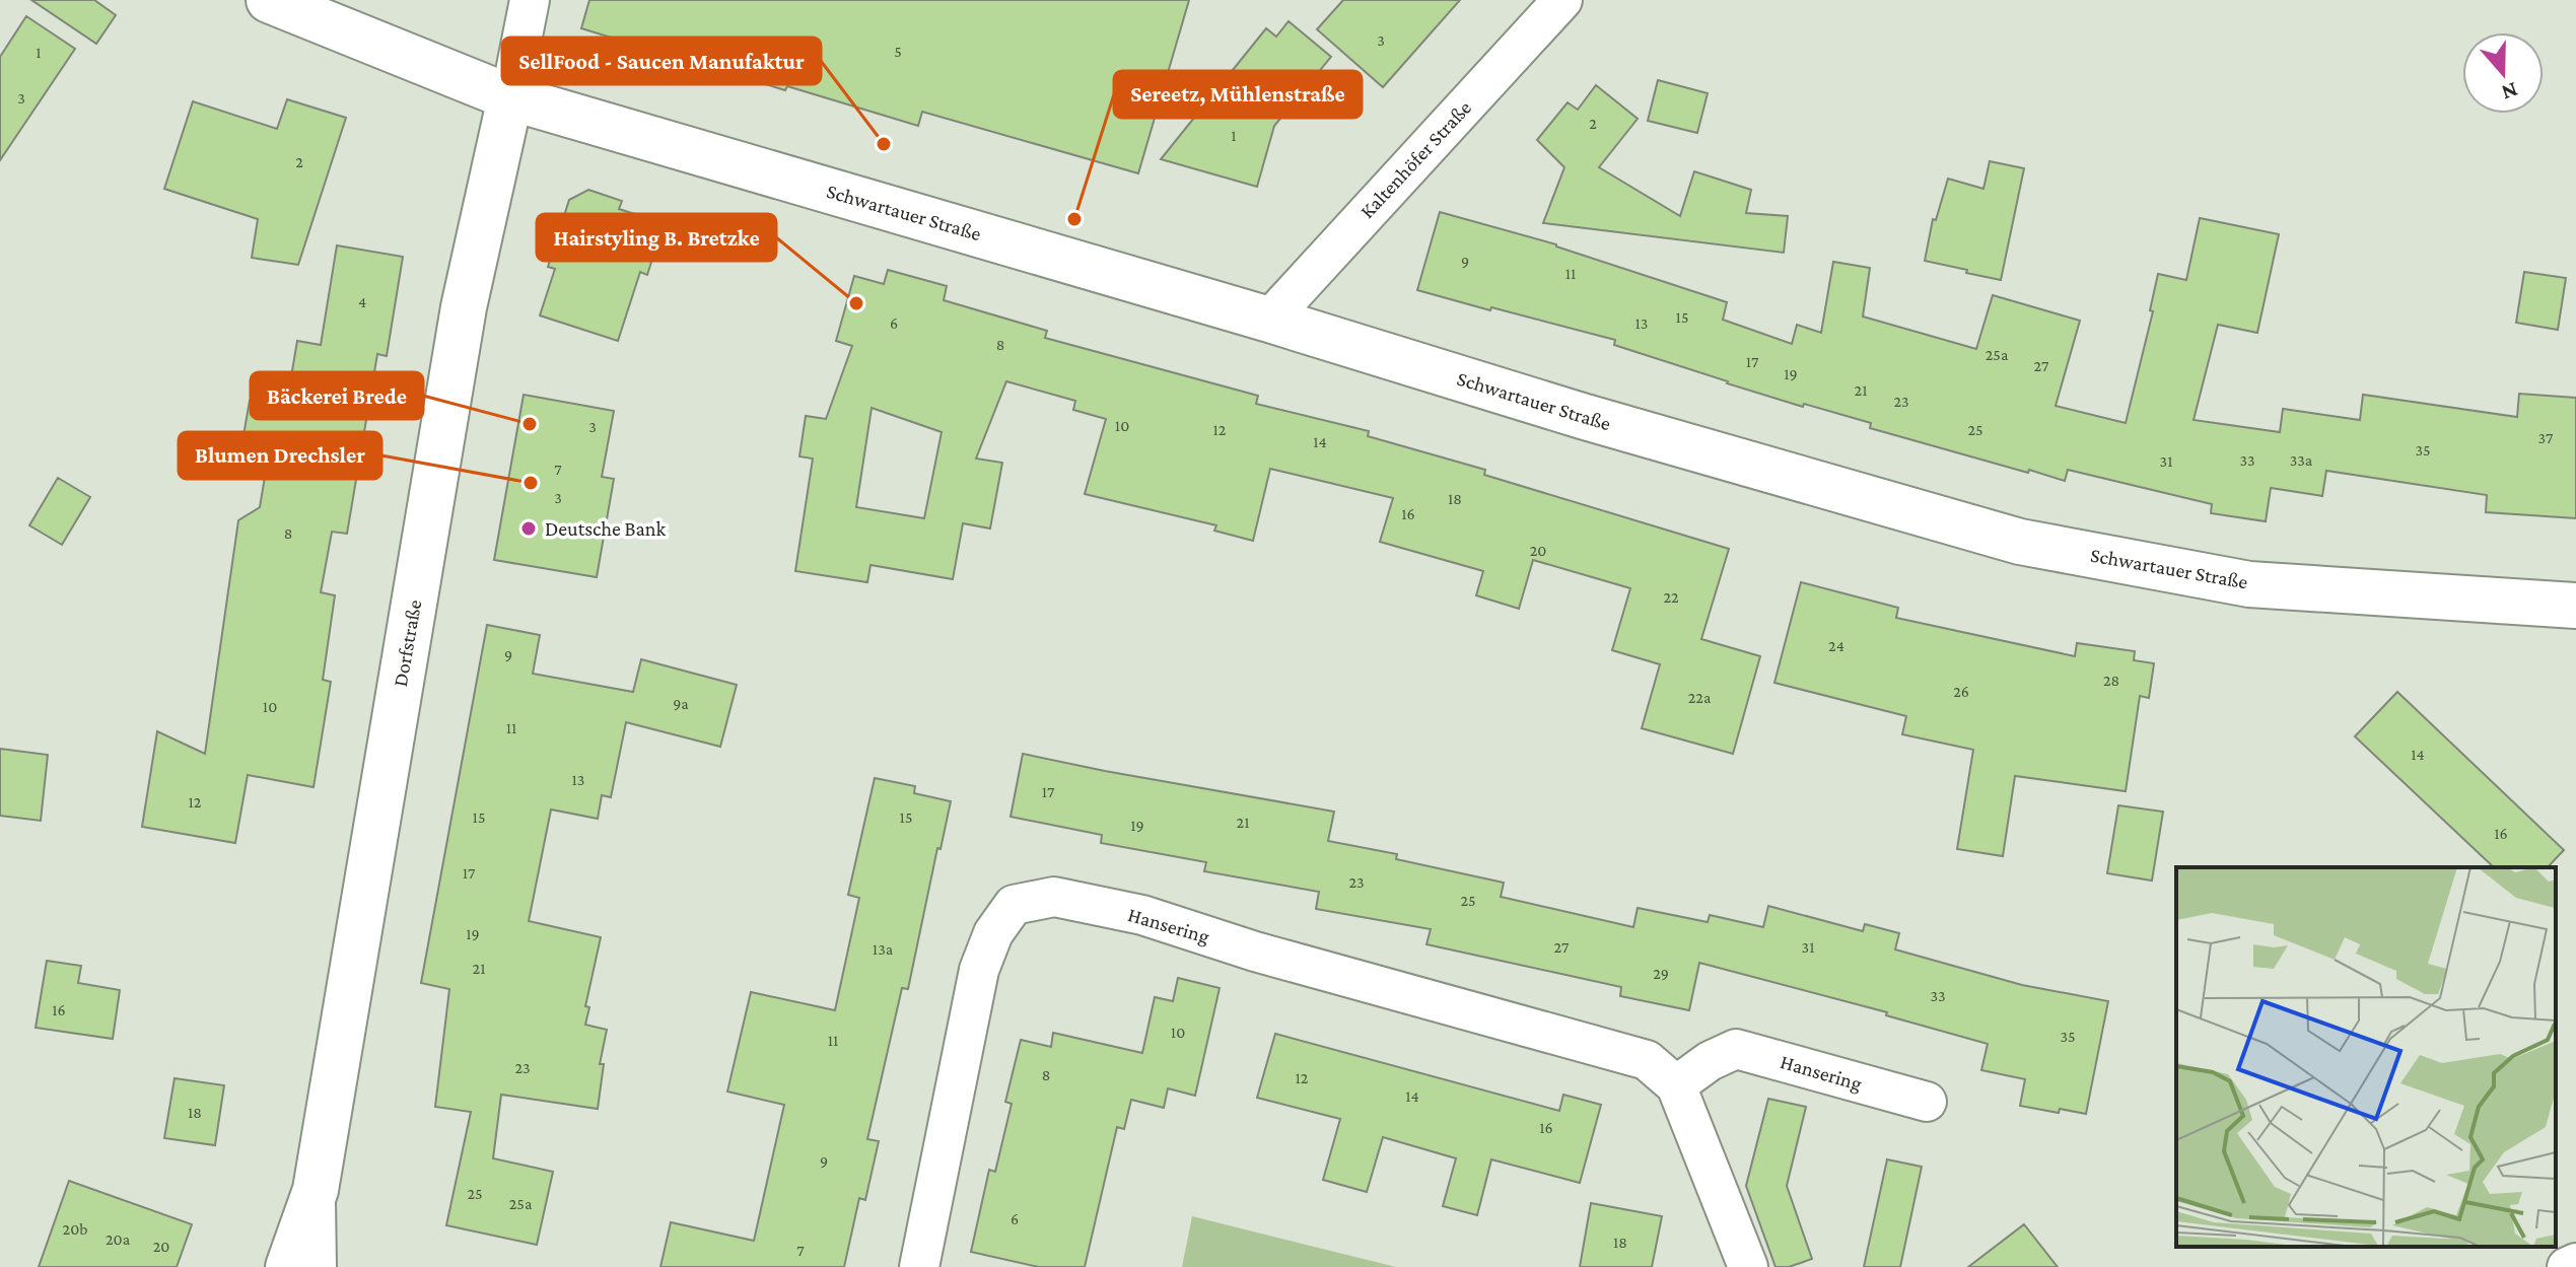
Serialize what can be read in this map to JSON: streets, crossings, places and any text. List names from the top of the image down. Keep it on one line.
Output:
{"streets":{"street":["Kaltenhöfer Straße","Schwartauer Straße","Dorfstraße","Hansering"]},"crossings":[["Kaltenhöfer Straße","Schwartauer Straße"],["Schwartauer Straße","Dorfstraße"]],"places":["SellFood - Saucen Manufaktur","Sereetz, Mühlenstraße","Hairstyling B. Bretzke","Bäckerei Brede","Blumen Drechsler","Deutsche Bank"],"house_numbers":["3","5","1","3","2","1","2","9","11","4","15","6","13","8","25a","17","27","19","21","23","10","3","12","25","37","14","35","33","33a","31","7","3","18","16","8","20","22","24","9","28","26","22a","9a","10","11","14","13","17","12","15","15","21","19","16","17","23","25","19","27","31","13a","21","29","33","16","10","35","11","23","8","12","14","18","16","9","25","25a","6","20b","20a","18","20","7"],"north":"bottom"}
